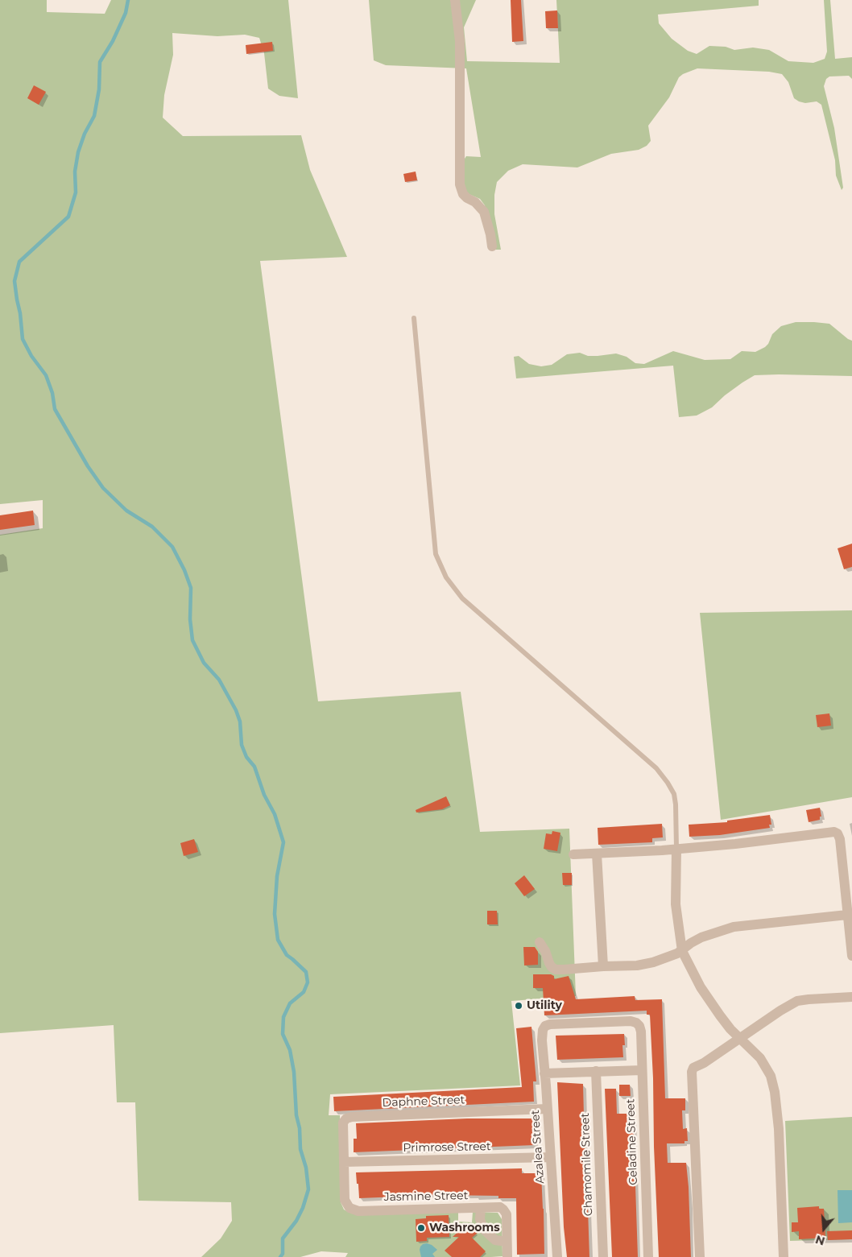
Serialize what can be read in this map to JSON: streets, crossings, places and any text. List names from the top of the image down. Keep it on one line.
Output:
{"streets":{"street":["Daphne Street","Celadine Street","Azalea Street","Primrose Street","Chamomile Street","Jasmine Street"]},"crossings":[["Daphne Street","Azalea Street"],["Daphne Street","Primrose Street"],["Daphne Street","Jasmine Street"],["Celadine Street","Azalea Street"],["Azalea Street","Primrose Street"],["Primrose Street","Jasmine Street"]],"places":["Utility","Washrooms"],"north":"bottom"}
